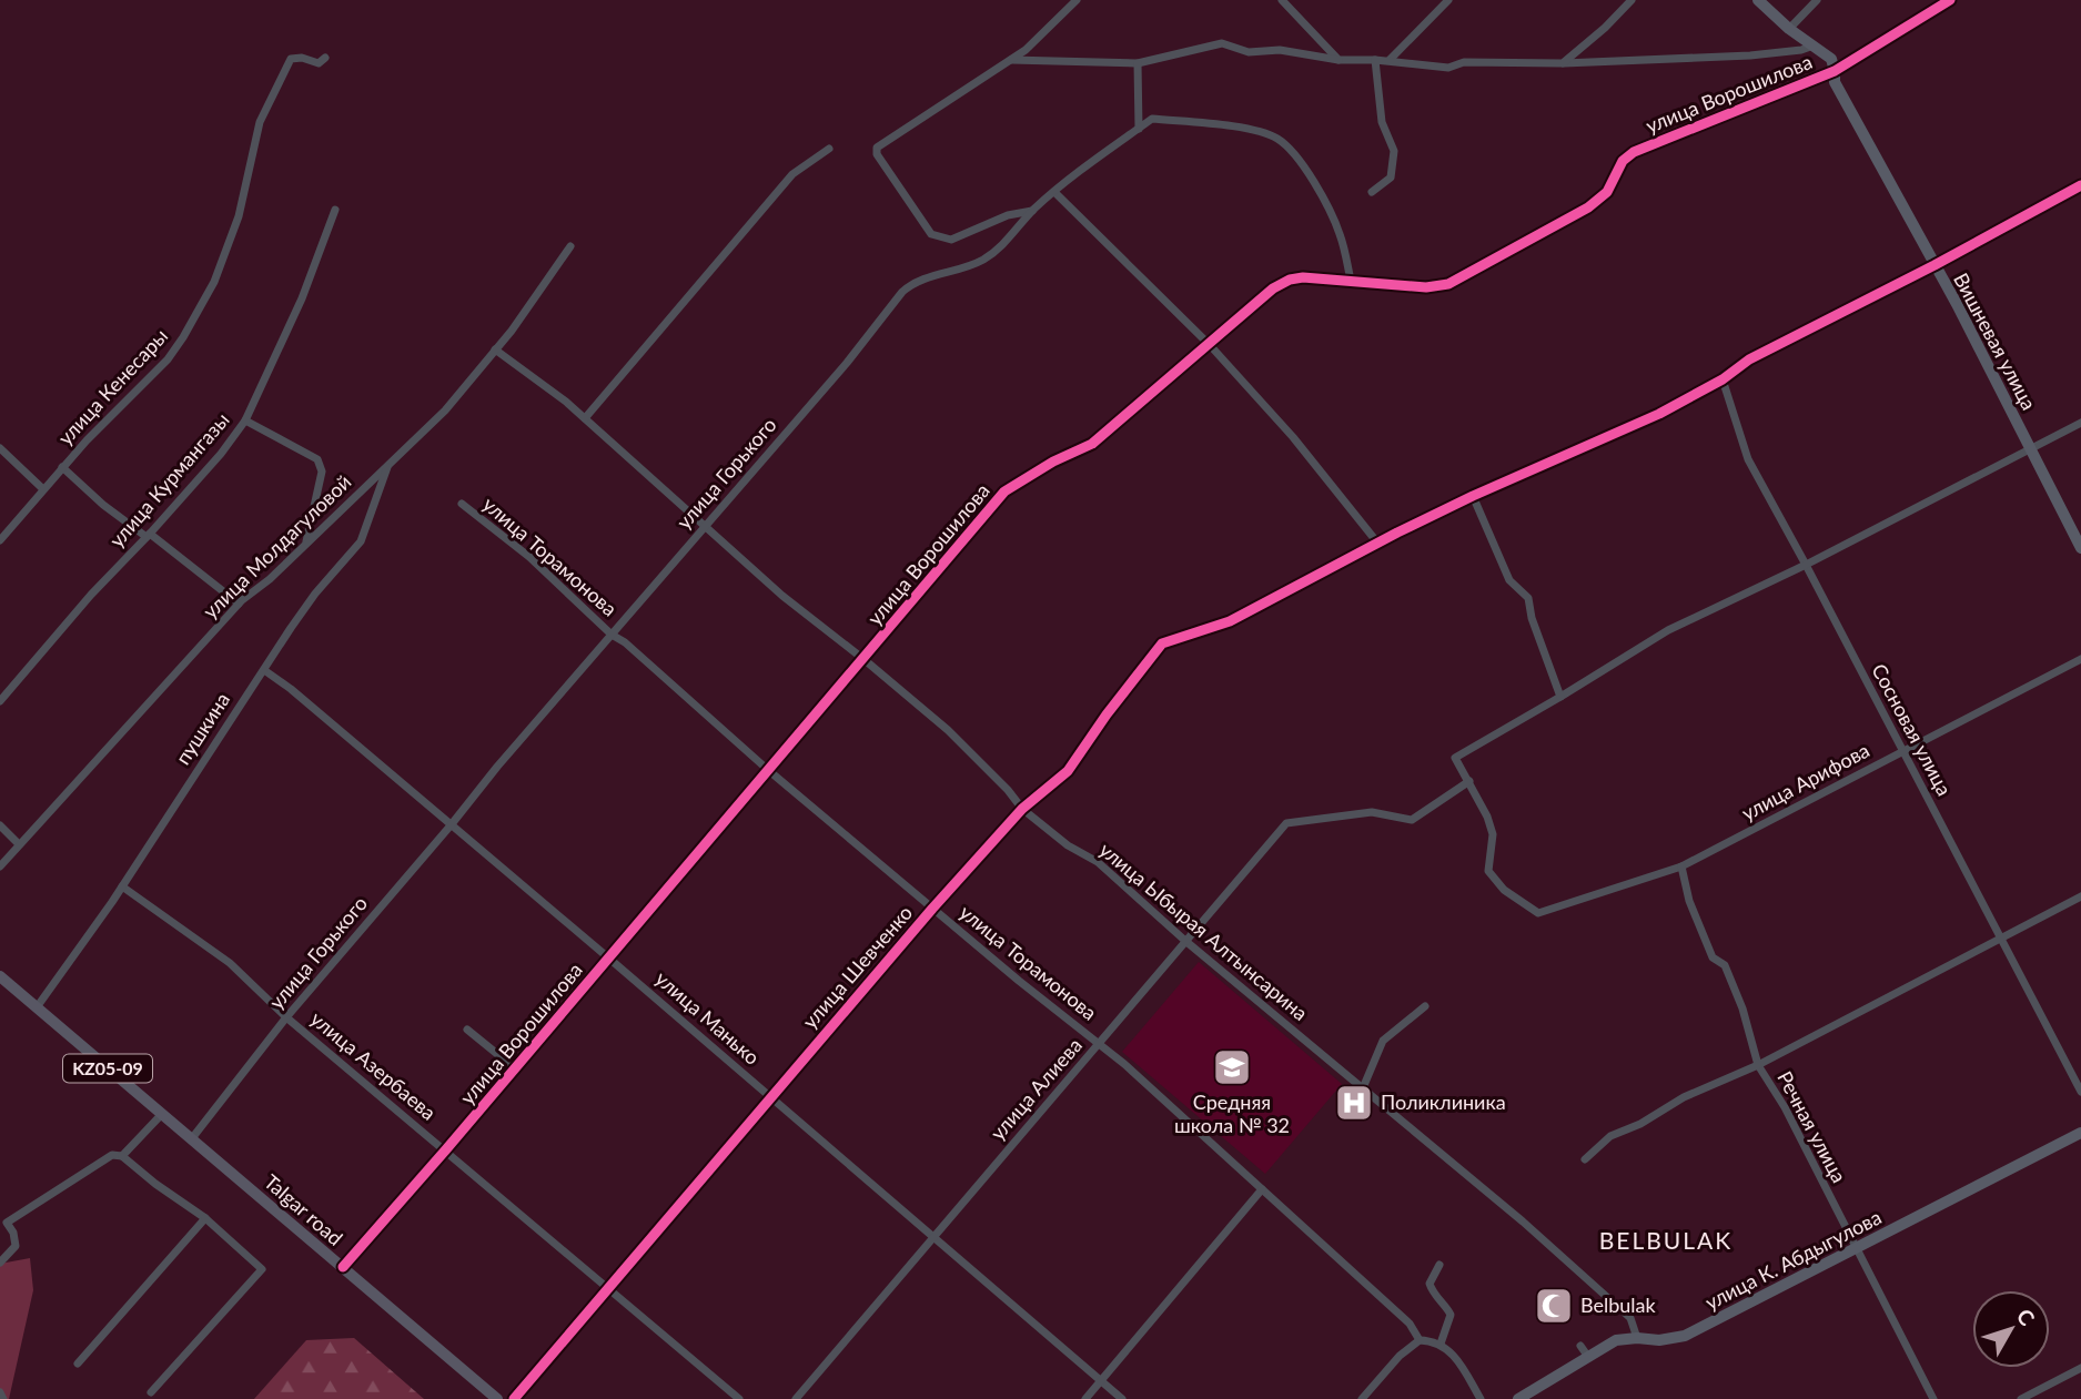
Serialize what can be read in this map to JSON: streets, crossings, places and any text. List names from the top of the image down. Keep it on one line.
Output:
{"streets":{"main road":["KZ05-09","Talgar road"],"street":["улица Ворошилова","Вишневая улица","улица Кенесары","улица Горького","улица Курмангазы","улица Молдагуловой","улица Торамонова","пушкина","Сосновая улица","улица Арифова","улица Ыбырая Алтынсарина","улица Шевченко","улица Манько","улица Азербаева","улица Алиева","Речная улица","улица К. Абдыгулова"]},"crossings":[["улица Ворошилова","Вишневая улица"],["улица Ворошилова","улица Горького"],["улица Ворошилова","улица Торамонова"],["улица Ворошилова","улица Ыбырая Алтынсарина"],["улица Ворошилова","улица Манько"],["улица Ворошилова","улица Азербаева"],["улица Ворошилова","Talgar road"],["Вишневая улица","улица Шевченко"],["улица Горького","улица Торамонова"],["улица Горького","улица Ыбырая Алтынсарина"],["улица Горького","улица Манько"],["улица Горького","улица Азербаева"],["улица Горького","Talgar road"],["улица Молдагуловой","пушкина"],["улица Молдагуловой","улица Ыбырая Алтынсарина"],["улица Торамонова","улица Шевченко"],["улица Торамонова","улица Алиева"],["пушкина","улица Манько"],["пушкина","улица Азербаева"],["пушкина","Talgar road"],["Сосновая улица","улица Арифова"],["Сосновая улица","улица Шевченко"],["улица Арифова","улица Алиева"],["улица Арифова","Речная улица"],["улица Ыбырая Алтынсарина","улица Шевченко"],["улица Ыбырая Алтынсарина","улица Алиева"],["улица Ыбырая Алтынсарина","улица К. Абдыгулова"],["улица Шевченко","улица Манько"],["улица Шевченко","улица Азербаева"],["улица Манько","улица Алиева"],["Речная улица","улица К. Абдыгулова"]],"districts":["BELBULAK"],"places":{"school or university":["Средняя школа № 32"],"hospital":["Поликлиника"],"mosque":["Belbulak"]},"north":"top right"}
